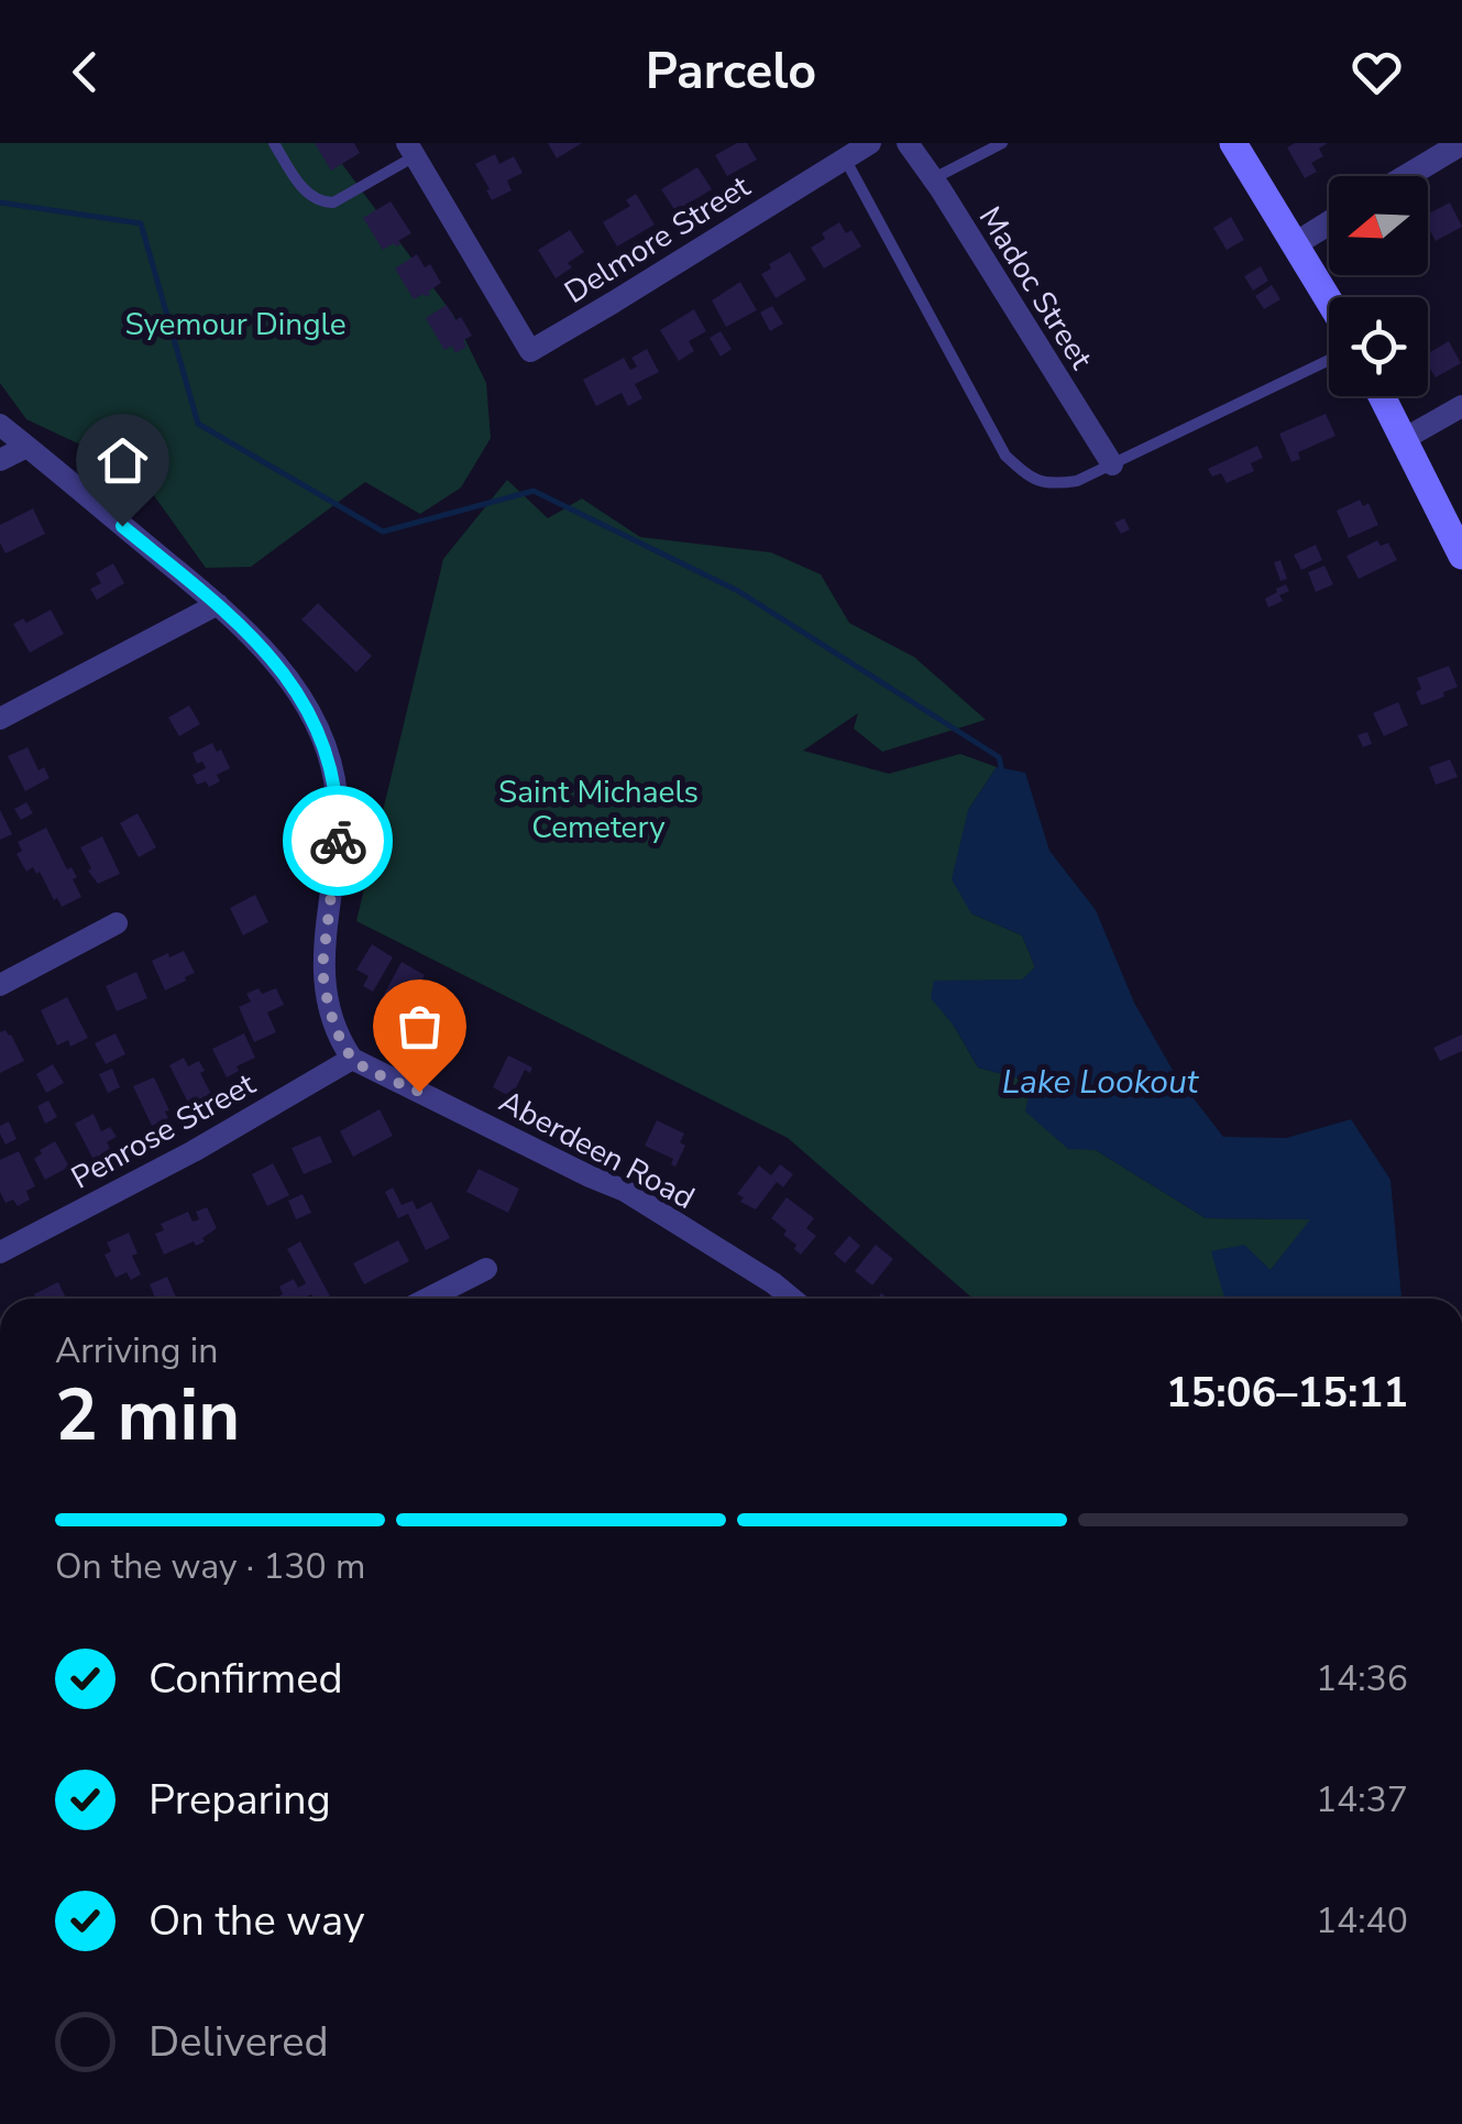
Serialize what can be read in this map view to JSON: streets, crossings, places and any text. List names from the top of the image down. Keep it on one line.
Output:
{"streets":{"street":["Delmore Street","Madoc Street","Penrose Street","Aberdeen Road"]},"crossings":[["Penrose Street","Aberdeen Road"]],"water":["Lake Lookout"],"parks":["Syemour Dingle","Saint Michaels Cemetery"],"north":"left","page":{"header":"Parcelo","heading":["2 min","Arriving in","15:06–15:11"],"bar":"On the way · 130 m","list":[["Confirmed","14:36"],["Preparing","14:37"],["On the way","14:40"],"Delivered"]}}
